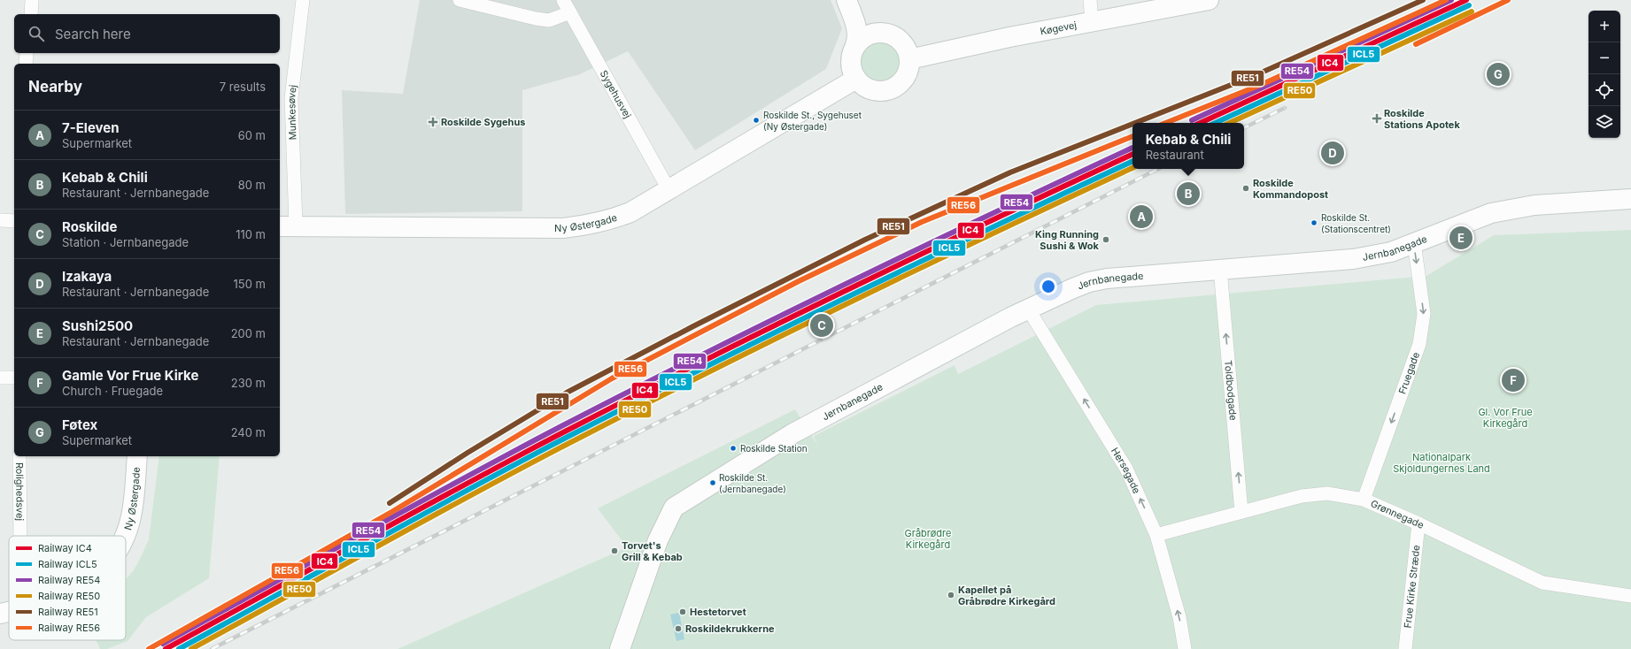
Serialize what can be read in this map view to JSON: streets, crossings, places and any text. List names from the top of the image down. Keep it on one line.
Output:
{"streets":{"main road":["Køgevej","Ny Østergade","Jernbanegade"],"street":["Sygehusvej","Munkesøvej","Fruegade","Toldbodgade","Hersegade","Rolighedsvej","Grønnegade","Frue Kirke Stræde"]},"crossings":[["Køgevej","Ny Østergade"],["Sygehusvej","Ny Østergade"],["Munkesøvej","Ny Østergade"],["Jernbanegade","Fruegade"],["Jernbanegade","Toldbodgade"],["Jernbanegade","Hersegade"],["Fruegade","Grønnegade"],["Toldbodgade","Grønnegade"],["Hersegade","Grønnegade"],["Grønnegade","Frue Kirke Stræde"]],"one_way":["Fruegade","Toldbodgade","Hersegade"],"parks":["Gl. Vor Frue Kirkegård","Nationalpark Skjoldungernes Land","Gråbrødre Kirkegård"],"places":{"health":["Roskilde Stations Apotek","Roskilde Sygehus"],"other":["Roskilde St., Sygehuset (Ny Østergade)","Roskilde Kommandopost","Roskilde St. (Stationscentret)","King Running Sushi & Wok","Roskilde Station","Roskilde St. (Jernbanegade)","Torvet's Grill & Kebab","Kapellet på Gråbrødre Kirkegård","Hestetorvet","Roskildekrukkerne"]},"lines":["rail line IC4","rail line RE54","rail line RE51","rail line RE56","rail line ICL5","rail line RE50"],"legend":["Railway IC4","Railway ICL5","Railway RE54","Railway RE50","Railway RE51","Railway RE56"],"page":{"map_buttons":["+","−"],"search":"Search here","pins":["G","D","B","A","E","C","F"],"heading":["Nearby","7 results"],"list":[{"mark":"A","name":"7-Eleven","note":"Supermarket","value":"60 m"},{"mark":"B","name":"Kebab & Chili","note":"Restaurant · Jernbanegade","value":"80 m"},{"mark":"C","name":"Roskilde","note":"Station · Jernbanegade","value":"110 m"},{"mark":"D","name":"Izakaya","note":"Restaurant · Jernbanegade","value":"150 m"},{"mark":"E","name":"Sushi2500","note":"Restaurant · Jernbanegade","value":"200 m"},{"mark":"F","name":"Gamle Vor Frue Kirke","note":"Church · Fruegade","value":"230 m"},{"mark":"G","name":"Føtex","note":"Supermarket","value":"240 m"}],"popup":["Kebab & Chili","Restaurant"]}}
